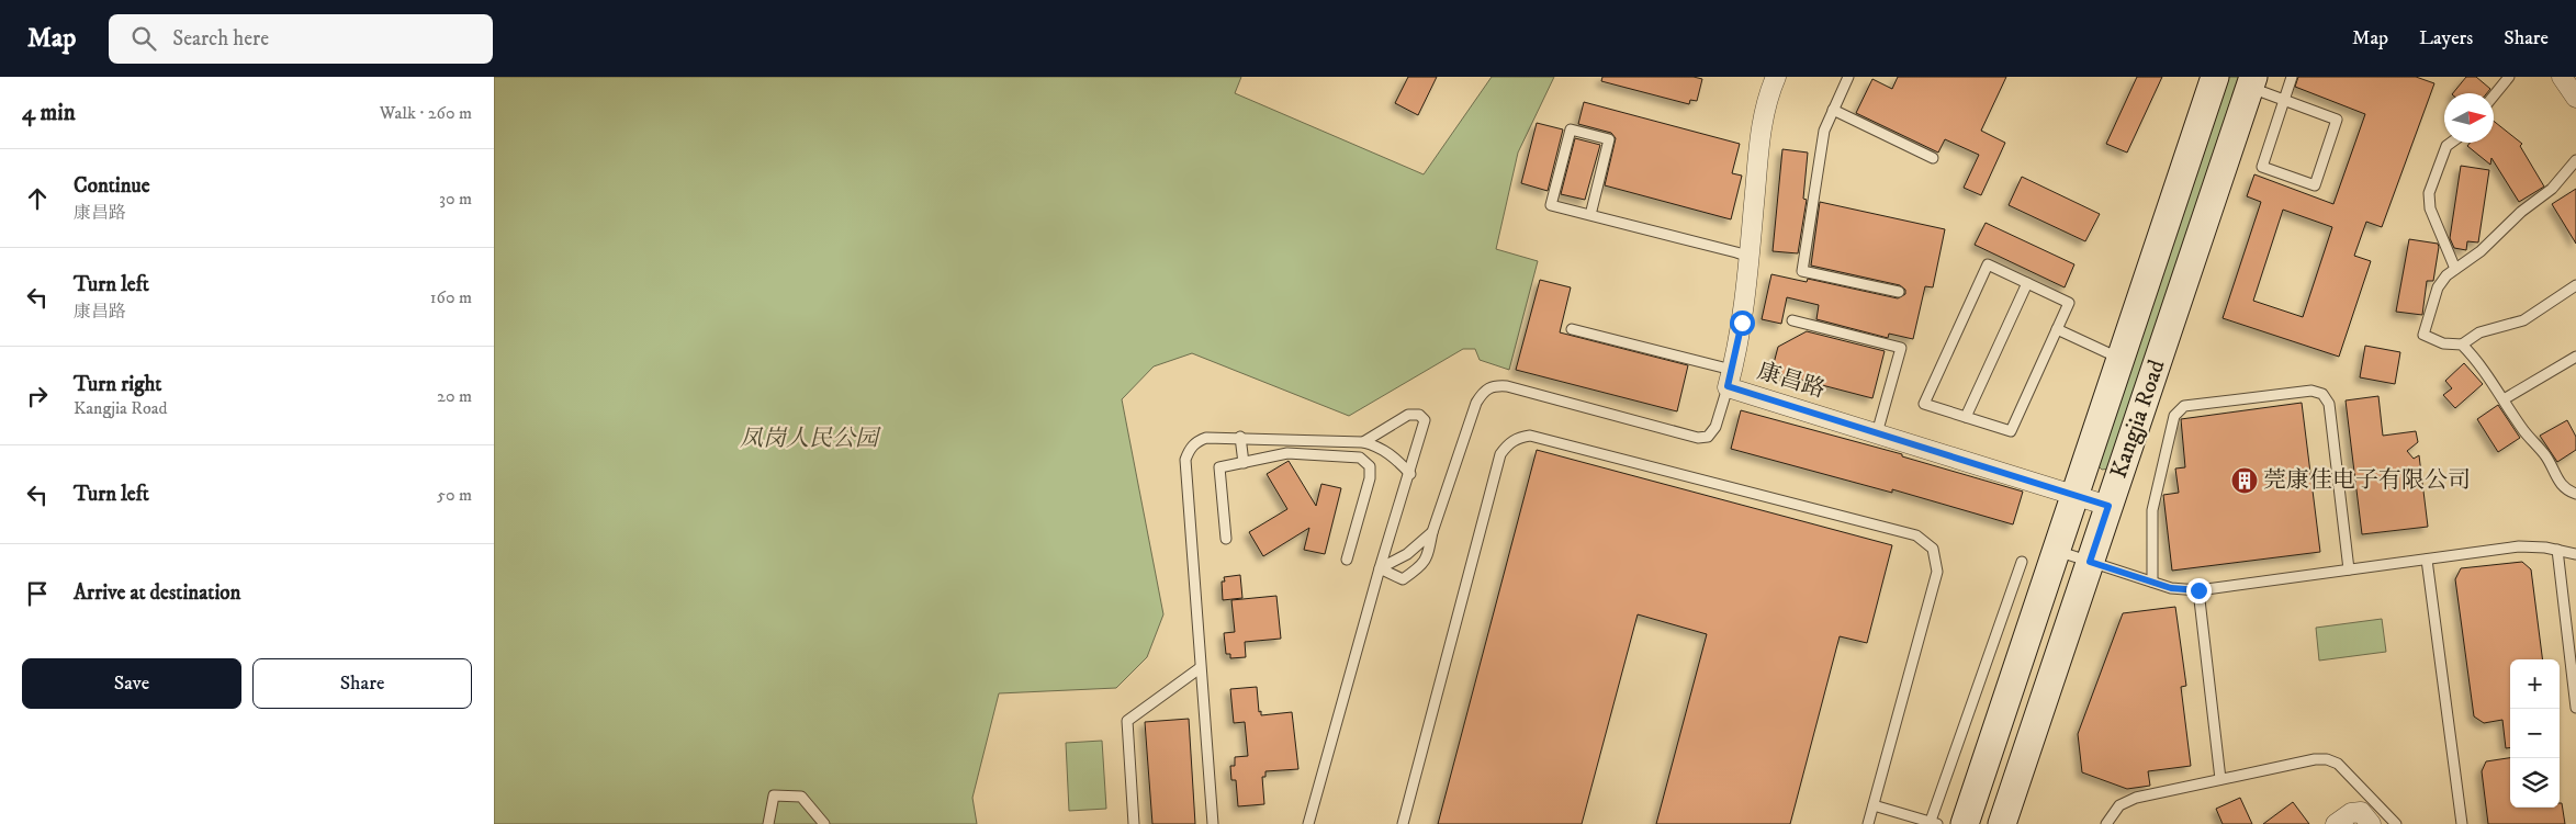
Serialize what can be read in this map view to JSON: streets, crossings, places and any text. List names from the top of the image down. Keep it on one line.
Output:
{"streets":{"street":["康昌路","Kangjia Road"]},"crossings":[["康昌路","Kangjia Road"]],"parks":["凤岗人民公园"],"places":{"building":["莞康佳电子有限公司"]},"north":"right","page":{"header":"Map","search":"Search here","nav":["Map","Layers","Share"],"heading":["4 min","Walk · 260 m"],"list":[["Continue","康昌路","30 m"],["Turn left","康昌路","160 m"],["Turn right","Kangjia Road","20 m"],["Turn left","50 m"],"Arrive at destination"],"buttons":["Save","Share"],"map_buttons":["+","−"]}}
